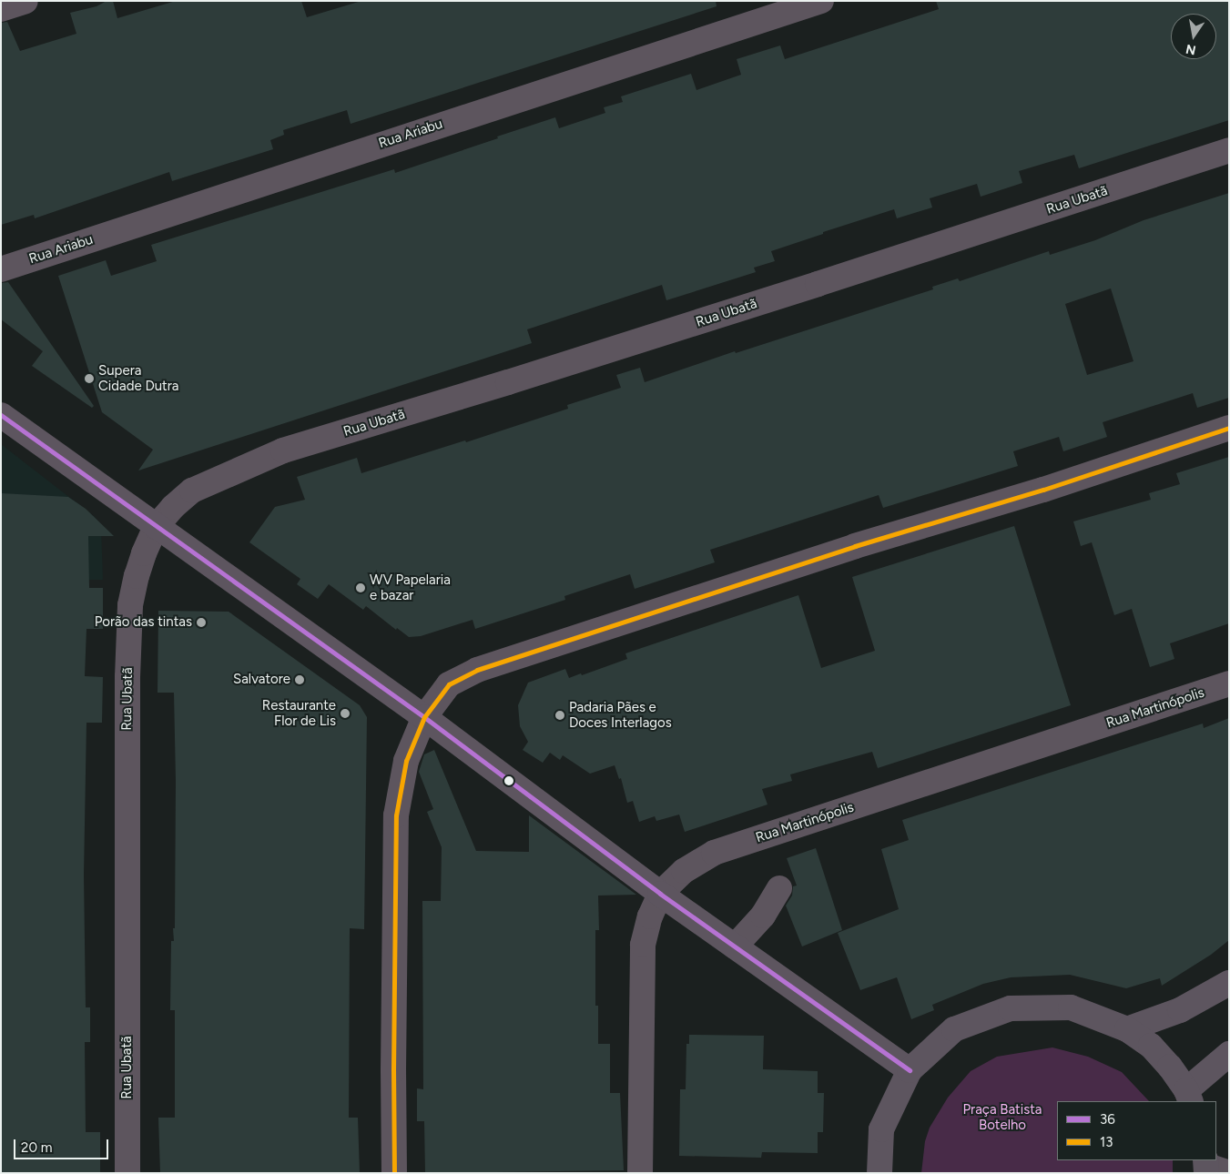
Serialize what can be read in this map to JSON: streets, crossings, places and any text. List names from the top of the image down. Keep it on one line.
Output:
{"streets":{"street":["Rua Ariabu","Rua Ubatã","Rua Martinópolis"]},"parks":["Praça Batista Botelho"],"places":["Supera Cidade Dutra","WV Papelaria e bazar","Porão das tintas","Salvatore","Restaurante Flor de Lis","Padaria Pães e Doces Interlagos"],"lines":["transit line 36","transit line 13"],"legend":["36","13"],"scale_bar":"20 m","north":"bottom"}
